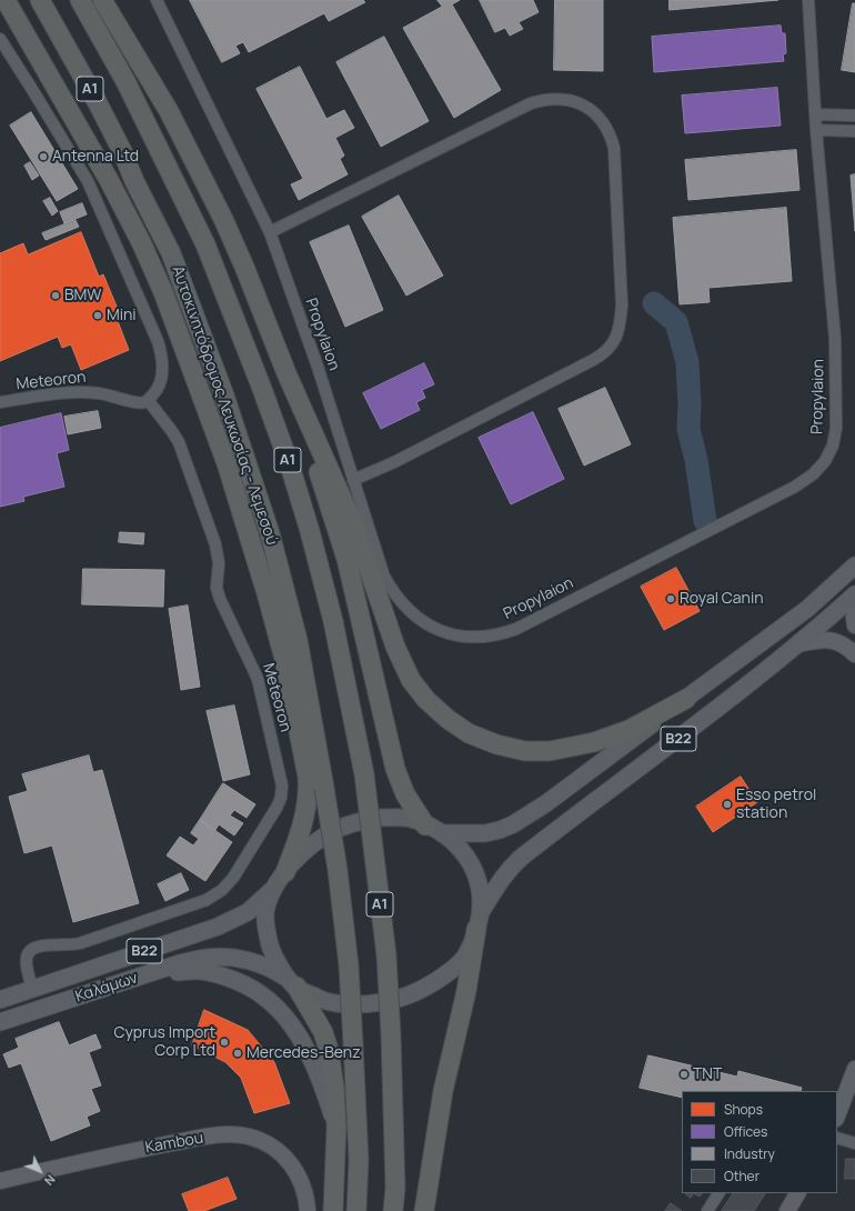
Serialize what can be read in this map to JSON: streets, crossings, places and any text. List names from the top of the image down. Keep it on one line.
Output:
{"streets":{"highway":["A1","Αυτοκινητόδρομος Λευκωσίας - Λεμεσού"],"main road":["B22","Καλάμων"],"street":["Propylaion","Meteoron","Kambou"]},"crossings":[["Meteoron","Καλάμων"],["B22","Καλάμων"]],"places":["Antenna Ltd","BMW","Mini","Royal Canin","Esso petrol station","Cyprus Import Corp Ltd","Mercedes-Benz","TNT"],"legend":["Shops","Offices","Industry","Other"],"north":"bottom right"}
